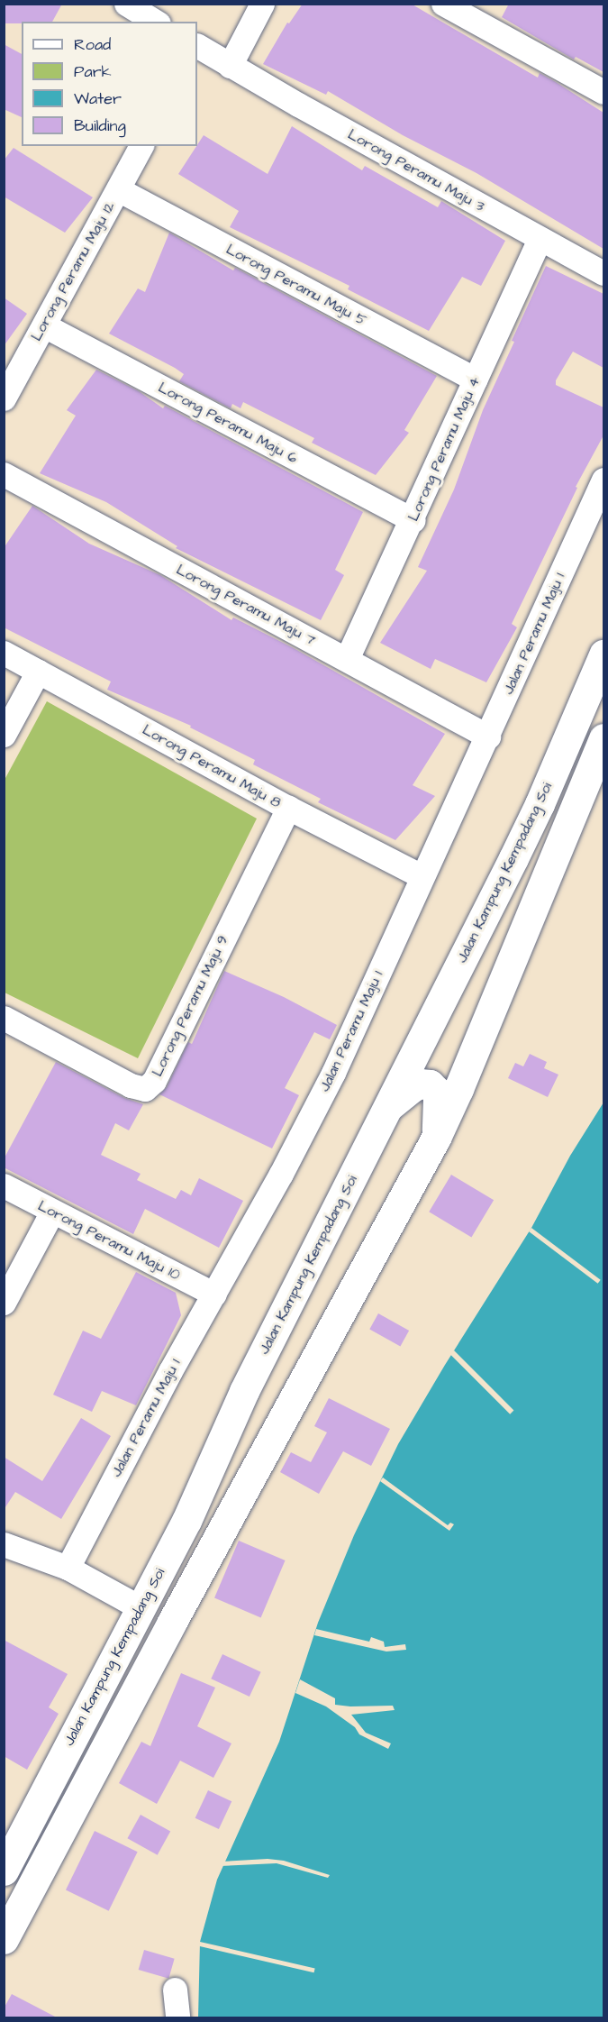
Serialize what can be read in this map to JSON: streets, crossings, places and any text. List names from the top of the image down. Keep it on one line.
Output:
{"streets":{"highway":["Jalan Kampung Kempadang Soi"],"street":["Lorong Peramu Maju 3","Lorong Peramu Maju 12","Lorong Peramu Maju 5","Lorong Peramu Maju 6","Lorong Peramu Maju 4","Lorong Peramu Maju 7","Jalan Peramu Maju 1","Lorong Peramu Maju 8","Lorong Peramu Maju 9","Lorong Peramu Maju 10"]},"crossings":[["Lorong Peramu Maju 3","Lorong Peramu Maju 4"],["Lorong Peramu Maju 12","Lorong Peramu Maju 5"],["Lorong Peramu Maju 12","Lorong Peramu Maju 6"],["Lorong Peramu Maju 5","Lorong Peramu Maju 4"],["Lorong Peramu Maju 6","Lorong Peramu Maju 4"],["Lorong Peramu Maju 4","Lorong Peramu Maju 7"],["Lorong Peramu Maju 7","Jalan Peramu Maju 1"],["Jalan Peramu Maju 1","Lorong Peramu Maju 8"],["Jalan Peramu Maju 1","Lorong Peramu Maju 10"],["Lorong Peramu Maju 8","Lorong Peramu Maju 9"]],"legend":["Road","Park","Water","Building"]}
